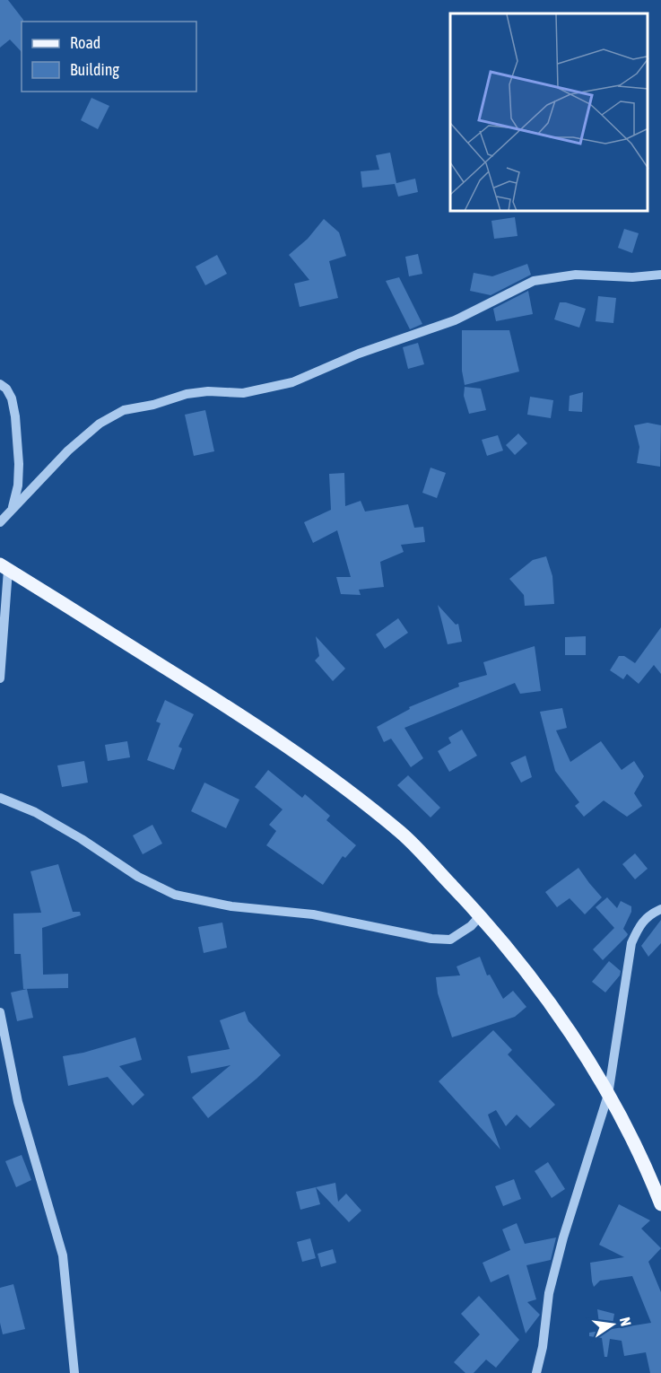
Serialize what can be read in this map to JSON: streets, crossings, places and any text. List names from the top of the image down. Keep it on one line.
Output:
{"legend":["Road","Building"],"north":"right"}
